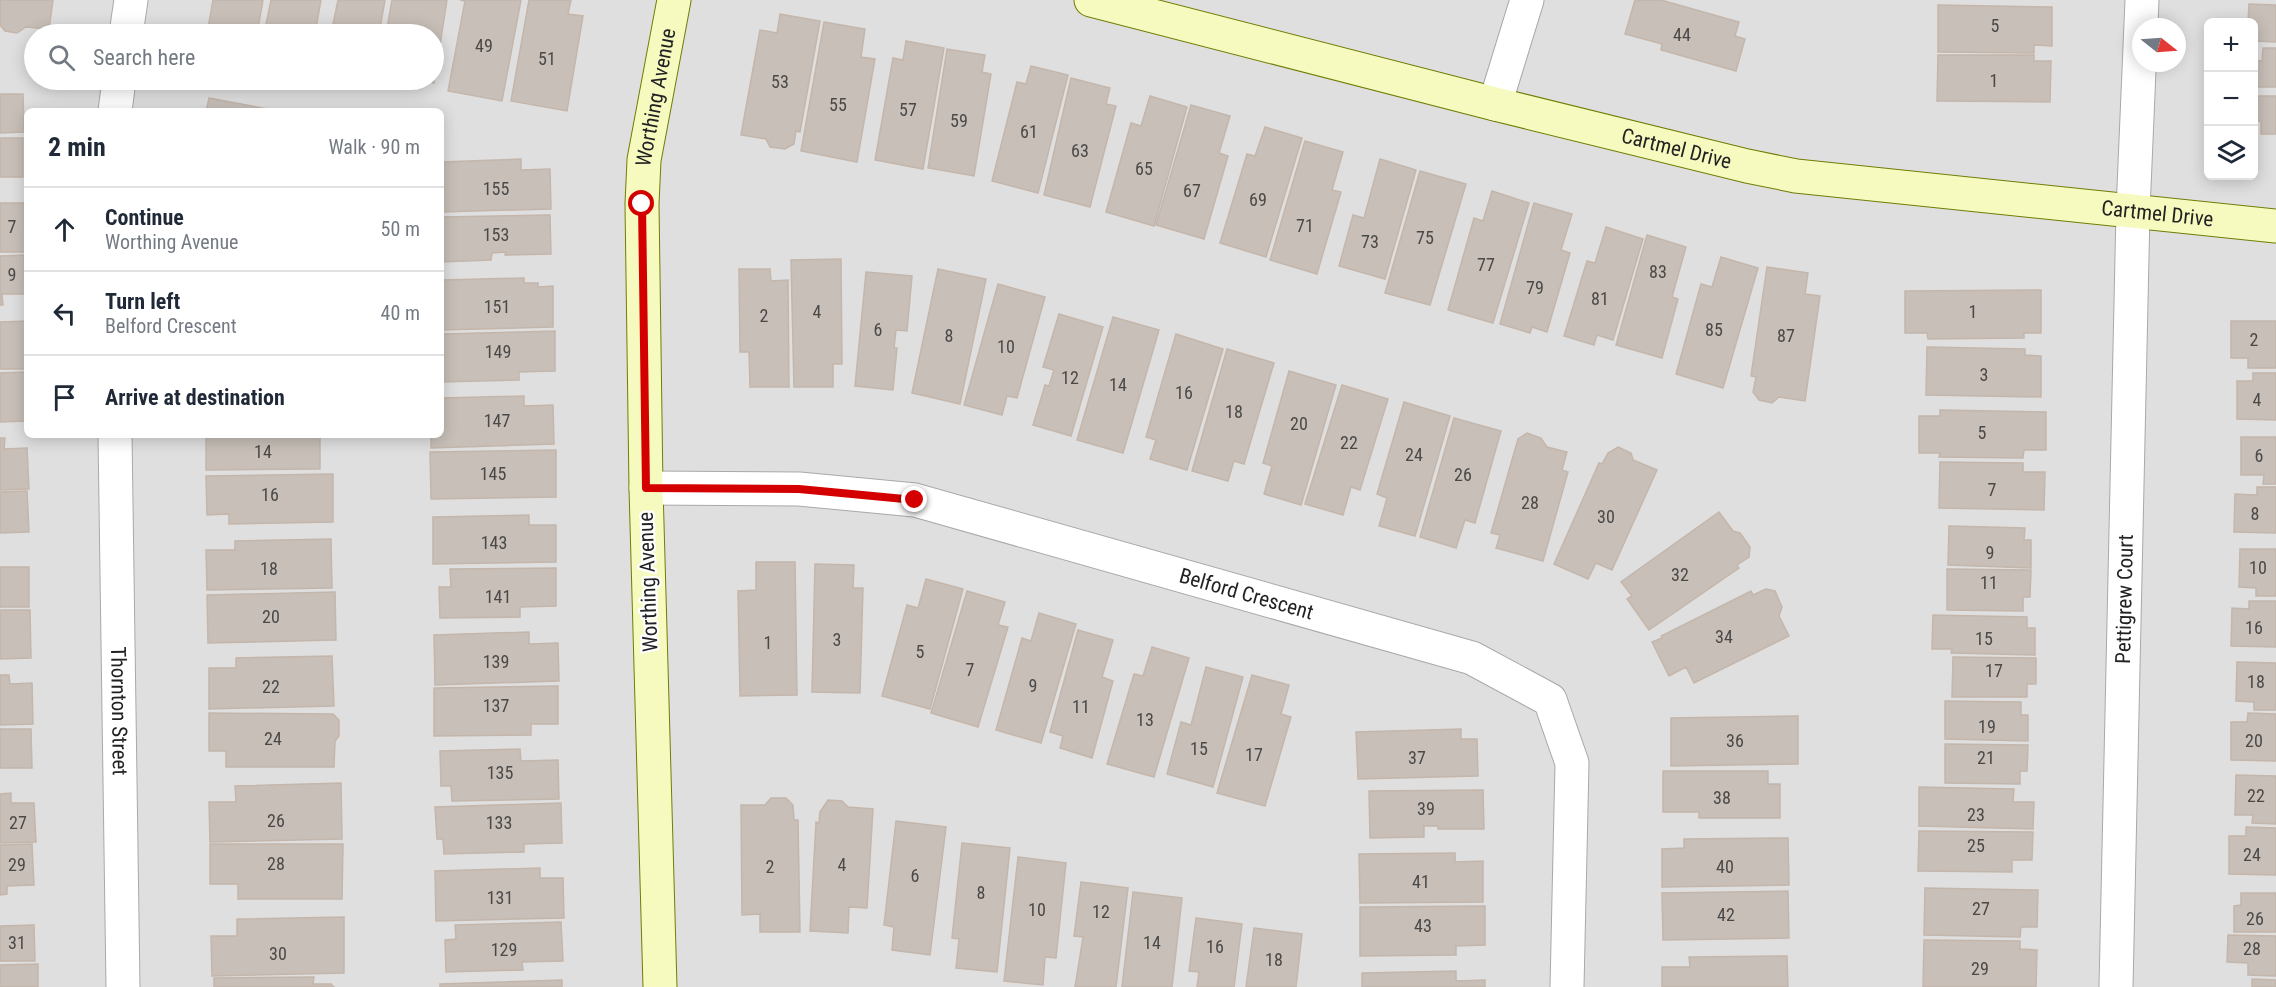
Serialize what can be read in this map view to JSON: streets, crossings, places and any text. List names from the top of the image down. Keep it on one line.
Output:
{"streets":{"street":["Worthing Avenue","Cartmel Drive","Belford Crescent","Pettigrew Court","Thornton Street"]},"crossings":[["Worthing Avenue","Belford Crescent"],["Cartmel Drive","Pettigrew Court"]],"house_numbers":["5","44","49","51","1","53","55","57","59","61","63","65","155","67","69","71","7","153","75","73","77","83","9","79","81","151","4","1","2","6","85","8","87","2","10","149","3","12","14","16","4","18","147","20","5","22","14","24","6","145","26","7","16","28","8","30","143","9","10","18","32","11","141","20","16","34","15","3","1","5","139","7","17","18","9","22","137","11","13","19","24","36","20","15","17","37","21","135","22","38","39","23","26","27","133","25","24","28","29","4","2","40","6","41","8","131","27","10","12","42","26","43","31","14","16","28","129","30","18","29"],"north":"right","page":{"map_buttons":["+","−"],"search":"Search here","heading":["2 min","Walk · 90 m"],"list":[["Continue","Worthing Avenue","50 m"],["Turn left","Belford Crescent","40 m"],"Arrive at destination"]}}
